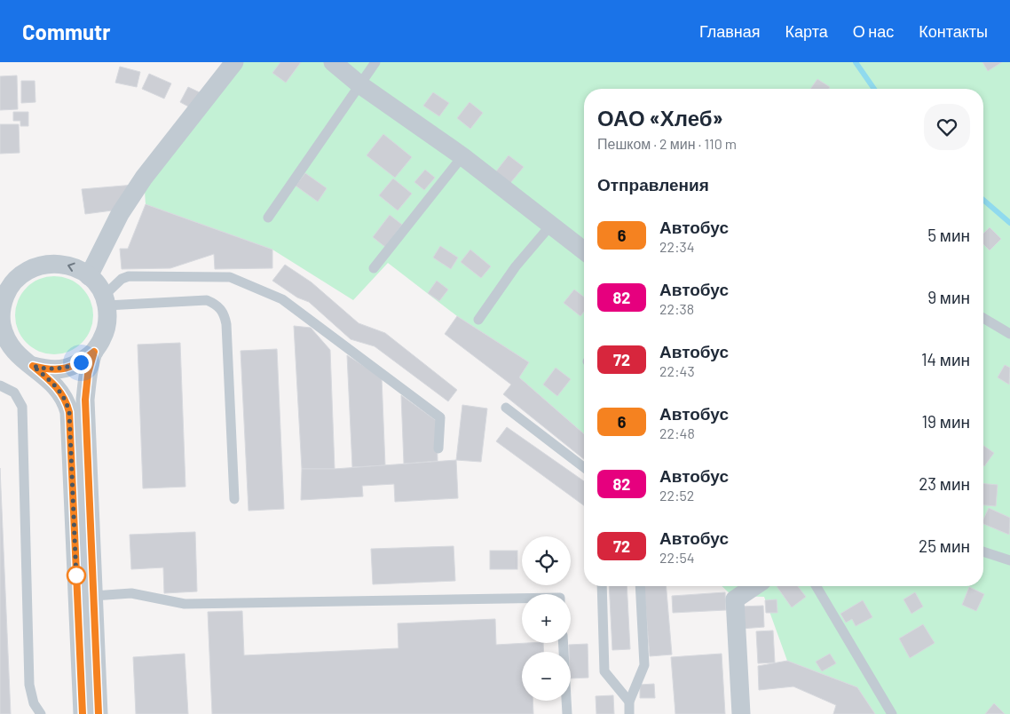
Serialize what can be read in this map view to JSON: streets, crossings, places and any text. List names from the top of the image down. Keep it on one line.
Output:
{"lines":["bus line 6"],"page":{"header":"Commutr","nav":["Главная","Карта","О нас","Контакты"],"heading":[["ОАО «Хлеб»","Пешком · 2 мин · 110 m"],"Отправления"],"list":[{"mark":"6","name":"Автобус","note":"22:34","value":"5 мин"},{"mark":"82","name":"Автобус","note":"22:38","value":"9 мин"},{"mark":"72","name":"Автобус","note":"22:43","value":"14 мин"},{"mark":"6","name":"Автобус","note":"22:48","value":"19 мин"},{"mark":"82","name":"Автобус","note":"22:52","value":"23 мин"},{"mark":"72","name":"Автобус","note":"22:54","value":"25 мин"}],"map_buttons":["+","−"]}}
